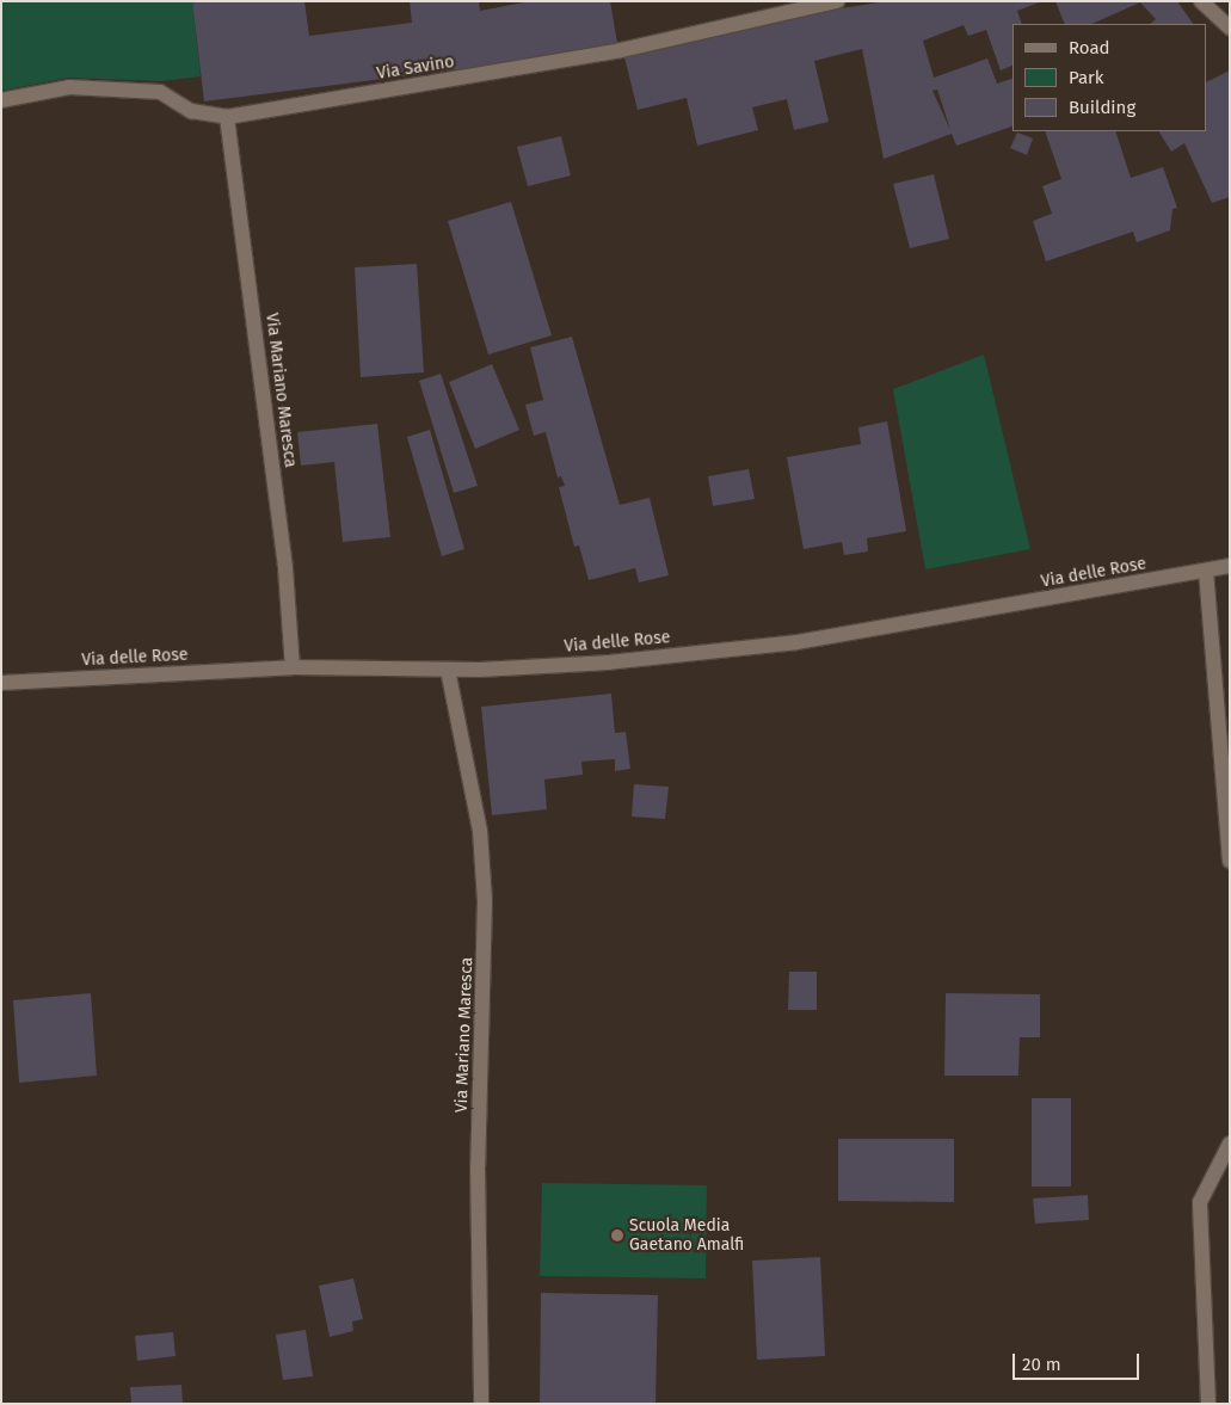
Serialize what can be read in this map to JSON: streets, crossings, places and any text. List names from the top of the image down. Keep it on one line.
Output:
{"streets":{"street":["Via Savino","Via Mariano Maresca","Via delle Rose"]},"crossings":[["Via Savino","Via Mariano Maresca"],["Via Mariano Maresca","Via delle Rose"]],"places":["Scuola Media Gaetano Amalfi"],"legend":["Road","Park","Building"],"scale_bar":"20 m"}
